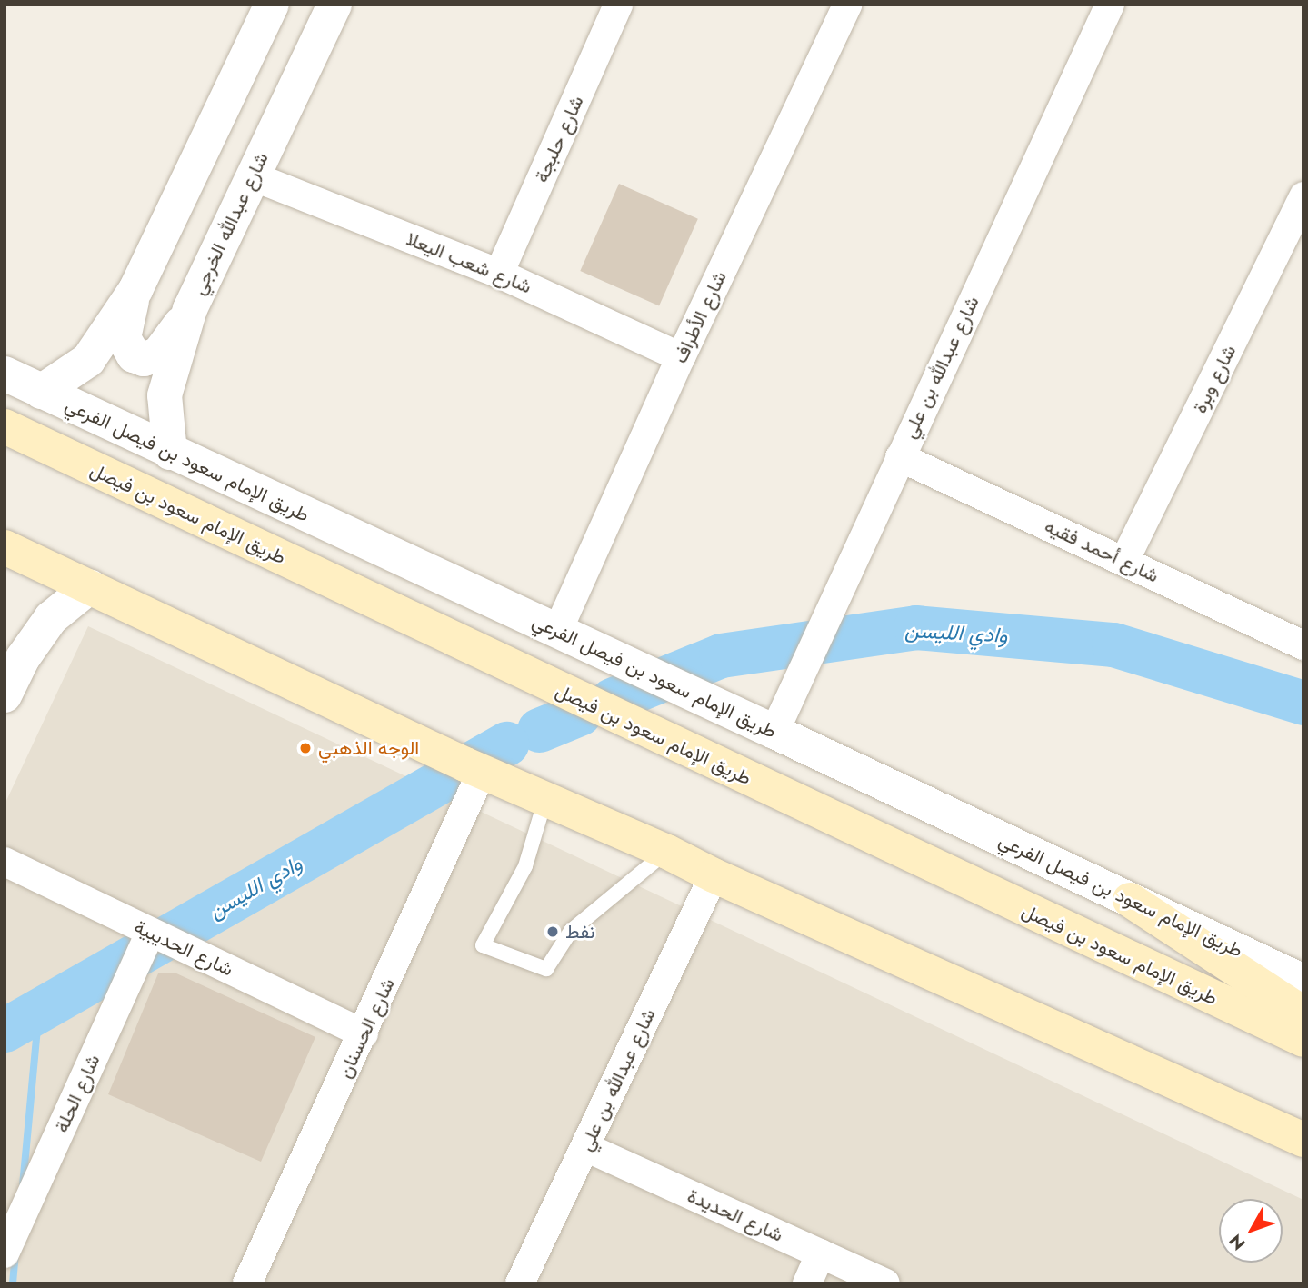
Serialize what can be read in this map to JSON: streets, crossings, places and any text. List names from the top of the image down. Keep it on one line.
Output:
{"streets":{"main road":["طريق الإمام سعود بن فيصل"],"street":["شارع حلبجة","شارع عبدالله الخرجي","شارع شعب اليعلا","شارع الأطراف","شارع عبدالله بن علي","شارع وبرة","طريق الإمام سعود بن فيصل الفرعي","شارع أحمد فقيه","شارع الحديبية","شارع الحسنان","شارع الحلة","شارع الحديدة"]},"crossings":[["شارع حلبجة","شارع شعب اليعلا"],["شارع عبدالله الخرجي","شارع شعب اليعلا"],["شارع عبدالله الخرجي","طريق الإمام سعود بن فيصل الفرعي"],["شارع شعب اليعلا","شارع الأطراف"],["شارع الأطراف","طريق الإمام سعود بن فيصل الفرعي"],["شارع عبدالله بن علي","طريق الإمام سعود بن فيصل الفرعي"],["شارع عبدالله بن علي","شارع أحمد فقيه"],["شارع عبدالله بن علي","شارع الحديدة"],["شارع وبرة","شارع أحمد فقيه"],["شارع الحديبية","شارع الحسنان"],["شارع الحديبية","شارع الحلة"]],"water":["وادي الليسن"],"places":["الوجه الذهبي","نفط"],"north":"bottom left"}
